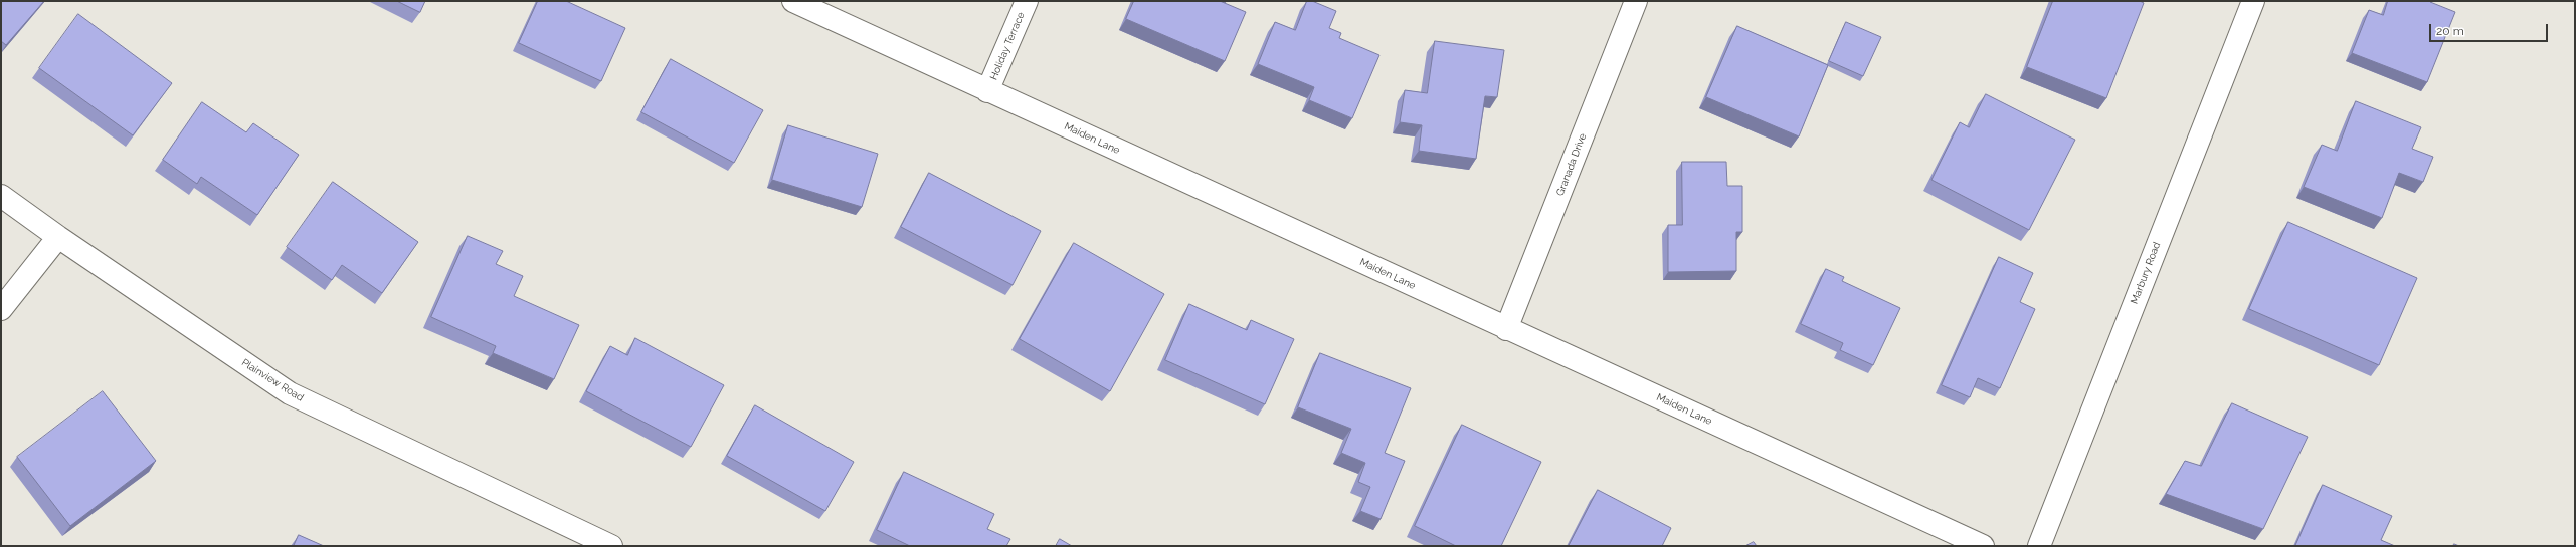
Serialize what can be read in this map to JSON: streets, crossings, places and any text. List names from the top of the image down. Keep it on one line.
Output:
{"streets":{"street":["Holiday Terrace","Maiden Lane","Granada Drive","Marbury Road","Plainview Road"]},"crossings":[["Holiday Terrace","Maiden Lane"],["Maiden Lane","Granada Drive"]],"scale_bar":"20 m"}
